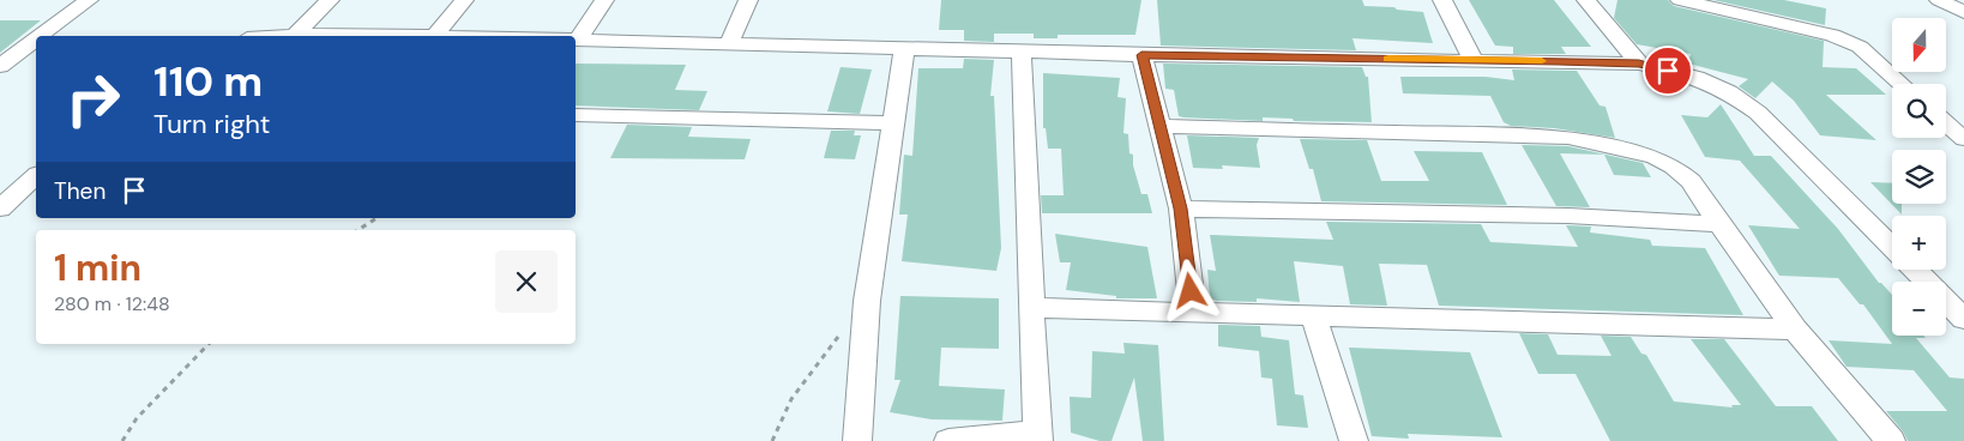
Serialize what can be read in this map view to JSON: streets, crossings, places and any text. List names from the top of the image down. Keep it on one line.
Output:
{"north":"bottom","page":{"map_buttons":["+","−"],"turn":["110 m","Turn right"],"then":"Then","heading":["1 min","280 m · 12:48"]}}
